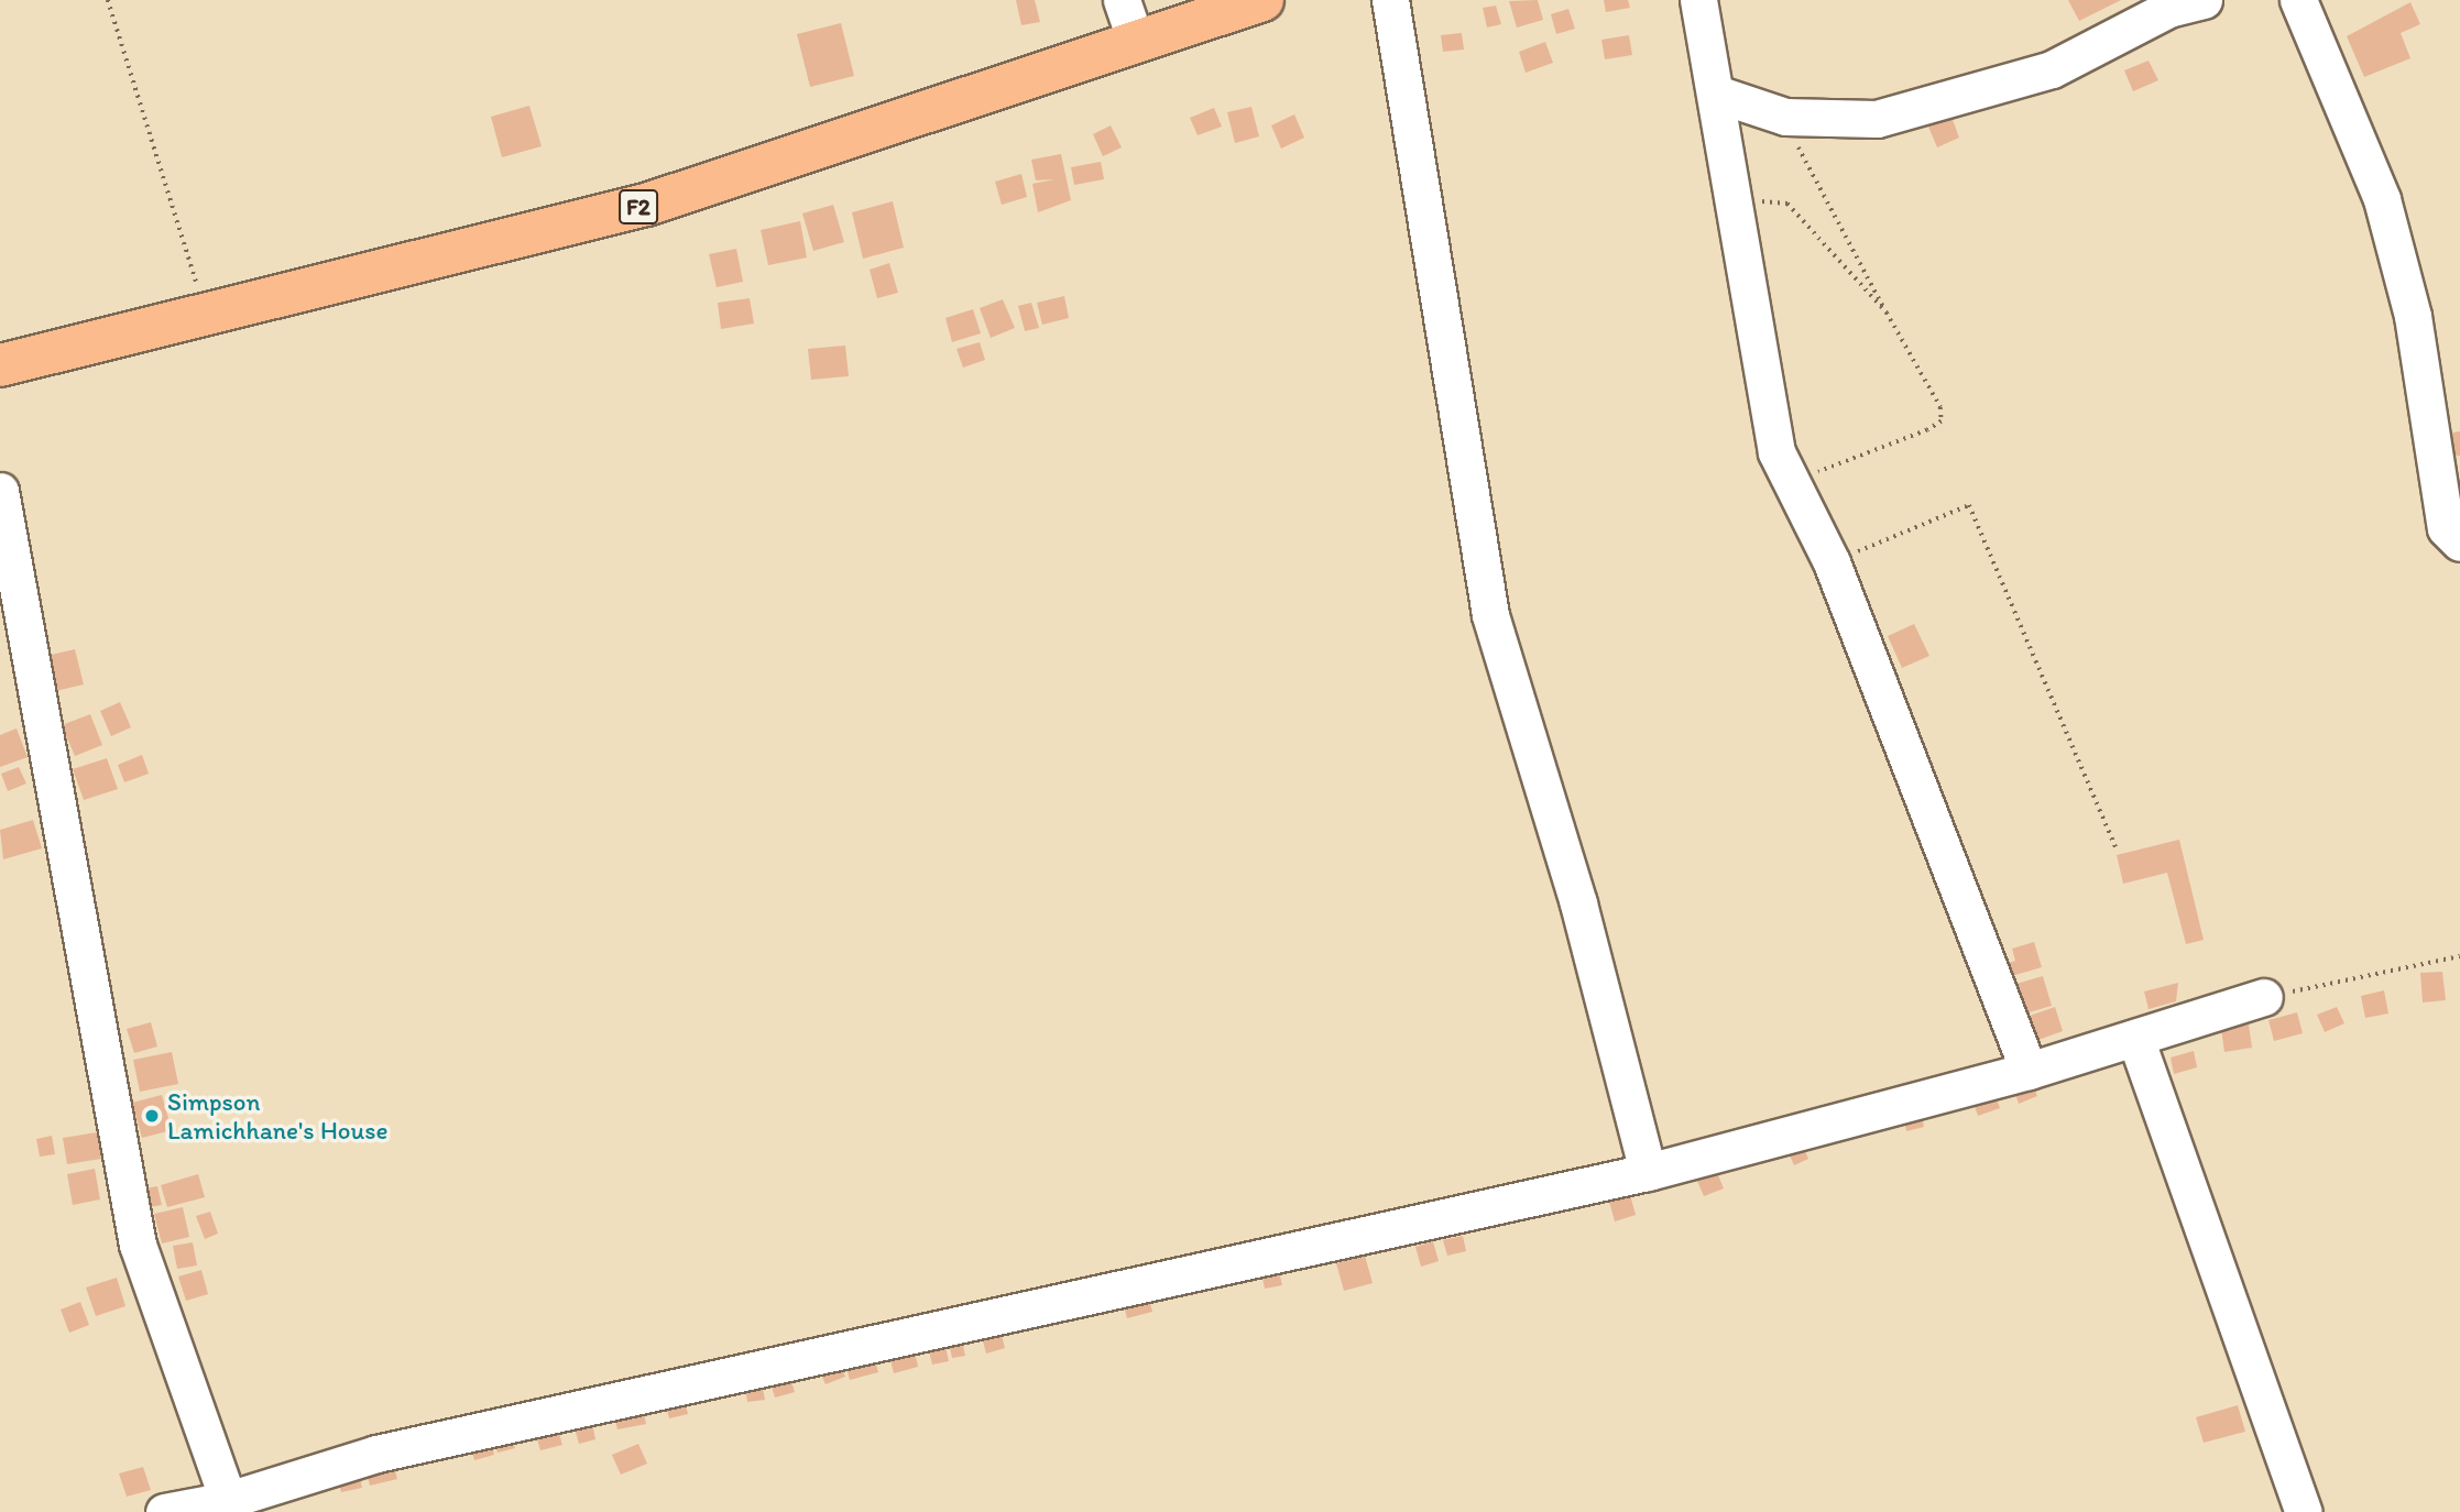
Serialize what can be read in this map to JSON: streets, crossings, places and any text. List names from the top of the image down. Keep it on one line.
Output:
{"streets":{"main road":["F2"]},"places":["Simpson Lamichhane's House"]}
